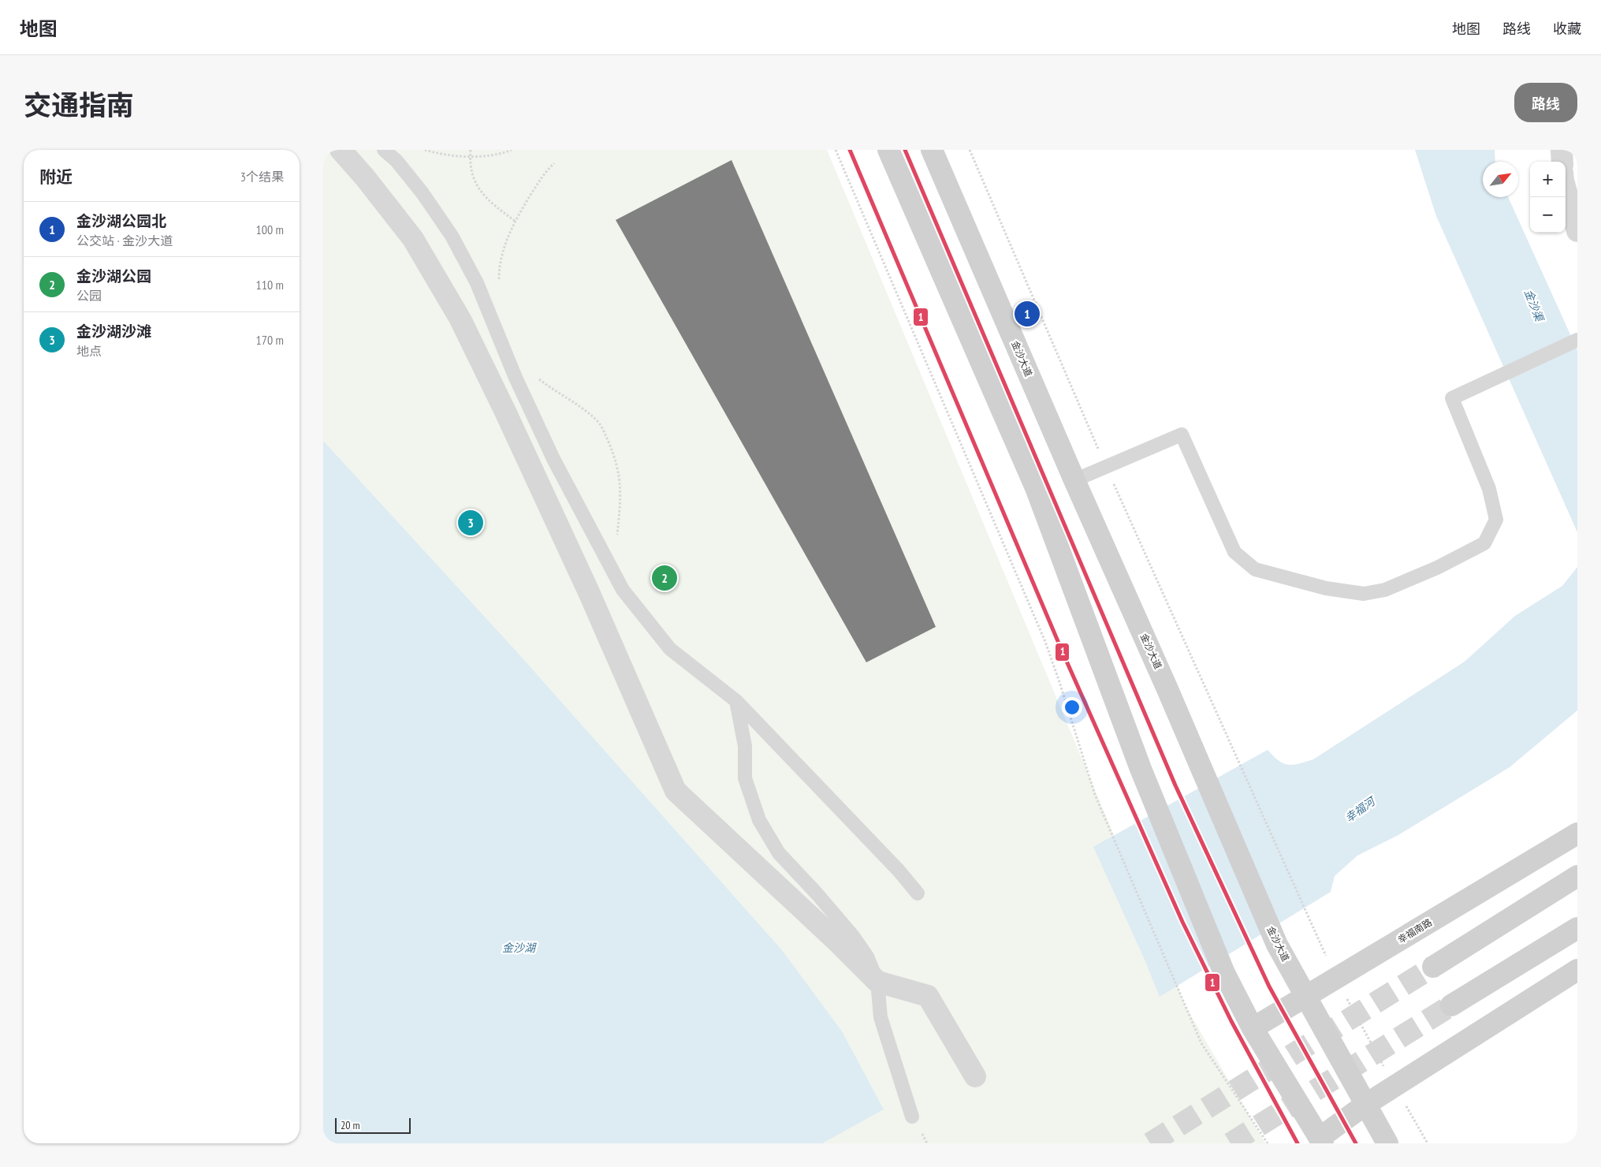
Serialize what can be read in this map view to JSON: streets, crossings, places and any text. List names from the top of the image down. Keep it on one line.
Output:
{"streets":{"main road":["金沙大道","幸福南路"]},"crossings":[["金沙大道","幸福南路"]],"water":["金沙渠","幸福河","金沙湖"],"lines":["transit line 1"],"scale_bar":"20 m","north":"top right","page":{"header":"地图","nav":["地图","路线","收藏"],"title":"交通指南","buttons":"路线","heading":["附近","3个结果"],"map_buttons":["+","−"],"list":[{"mark":"1","name":"金沙湖公园北","note":"公交站 · 金沙大道","value":"100 m"},{"mark":"2","name":"金沙湖公园","note":"公园","value":"110 m"},{"mark":"3","name":"金沙湖沙滩","note":"地点","value":"170 m"}],"pins":["1","3","2"],"scale":"20 m"}}
